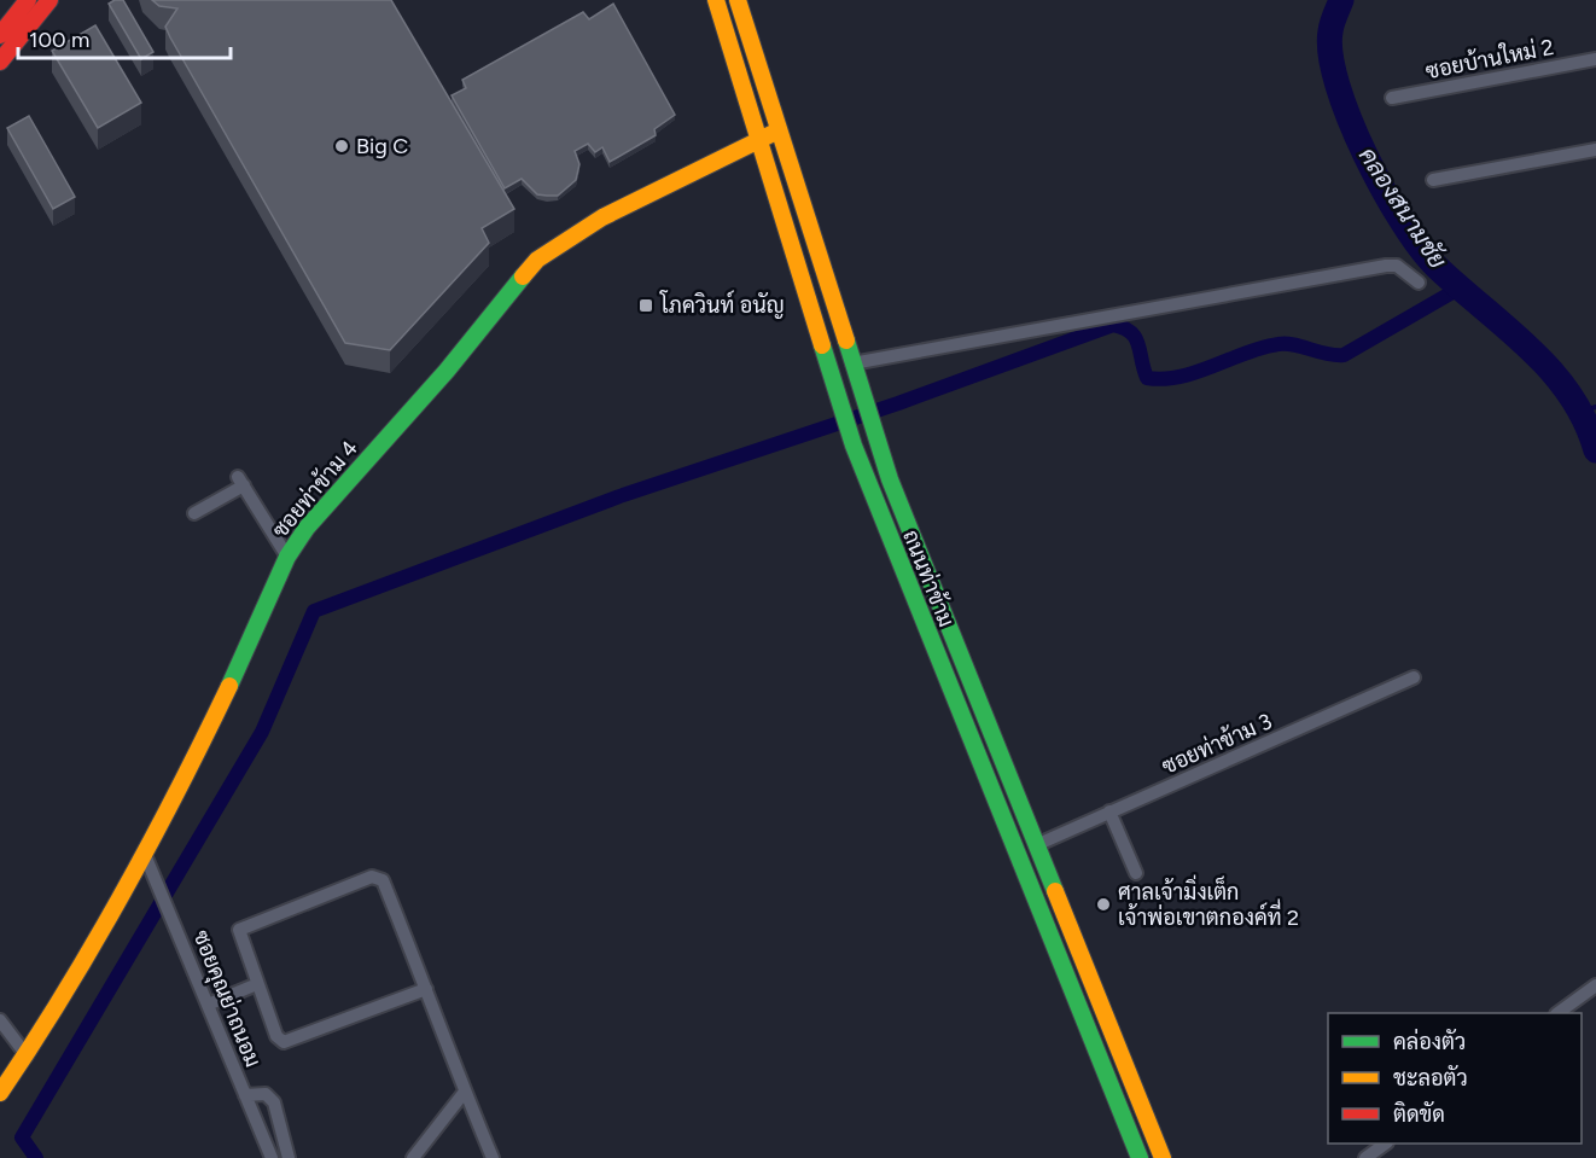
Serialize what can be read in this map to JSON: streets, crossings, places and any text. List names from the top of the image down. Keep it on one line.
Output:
{"streets":{"street":["ซอยบ้านใหม่ 2","ซอยท่าข้าม 4","ถนนท่าข้าม","ซอยท่าข้าม 3","ซอยคุณย่าถนอม"]},"crossings":[["ซอยท่าข้าม 4","ถนนท่าข้าม"],["ซอยท่าข้าม 4","ซอยคุณย่าถนอม"],["ถนนท่าข้าม","ซอยท่าข้าม 3"]],"water":["คลองสนามชัย"],"places":{"other":["Big C","ศาลเจ้ามิ่งเต็ก เจ้าพ่อเขาตกองค์ที่ 2"],"transit":["โภควินท์ อนัญ"]},"legend":["คล่องตัว","ชะลอตัว","ติดขัด"],"scale_bar":"100 m"}
